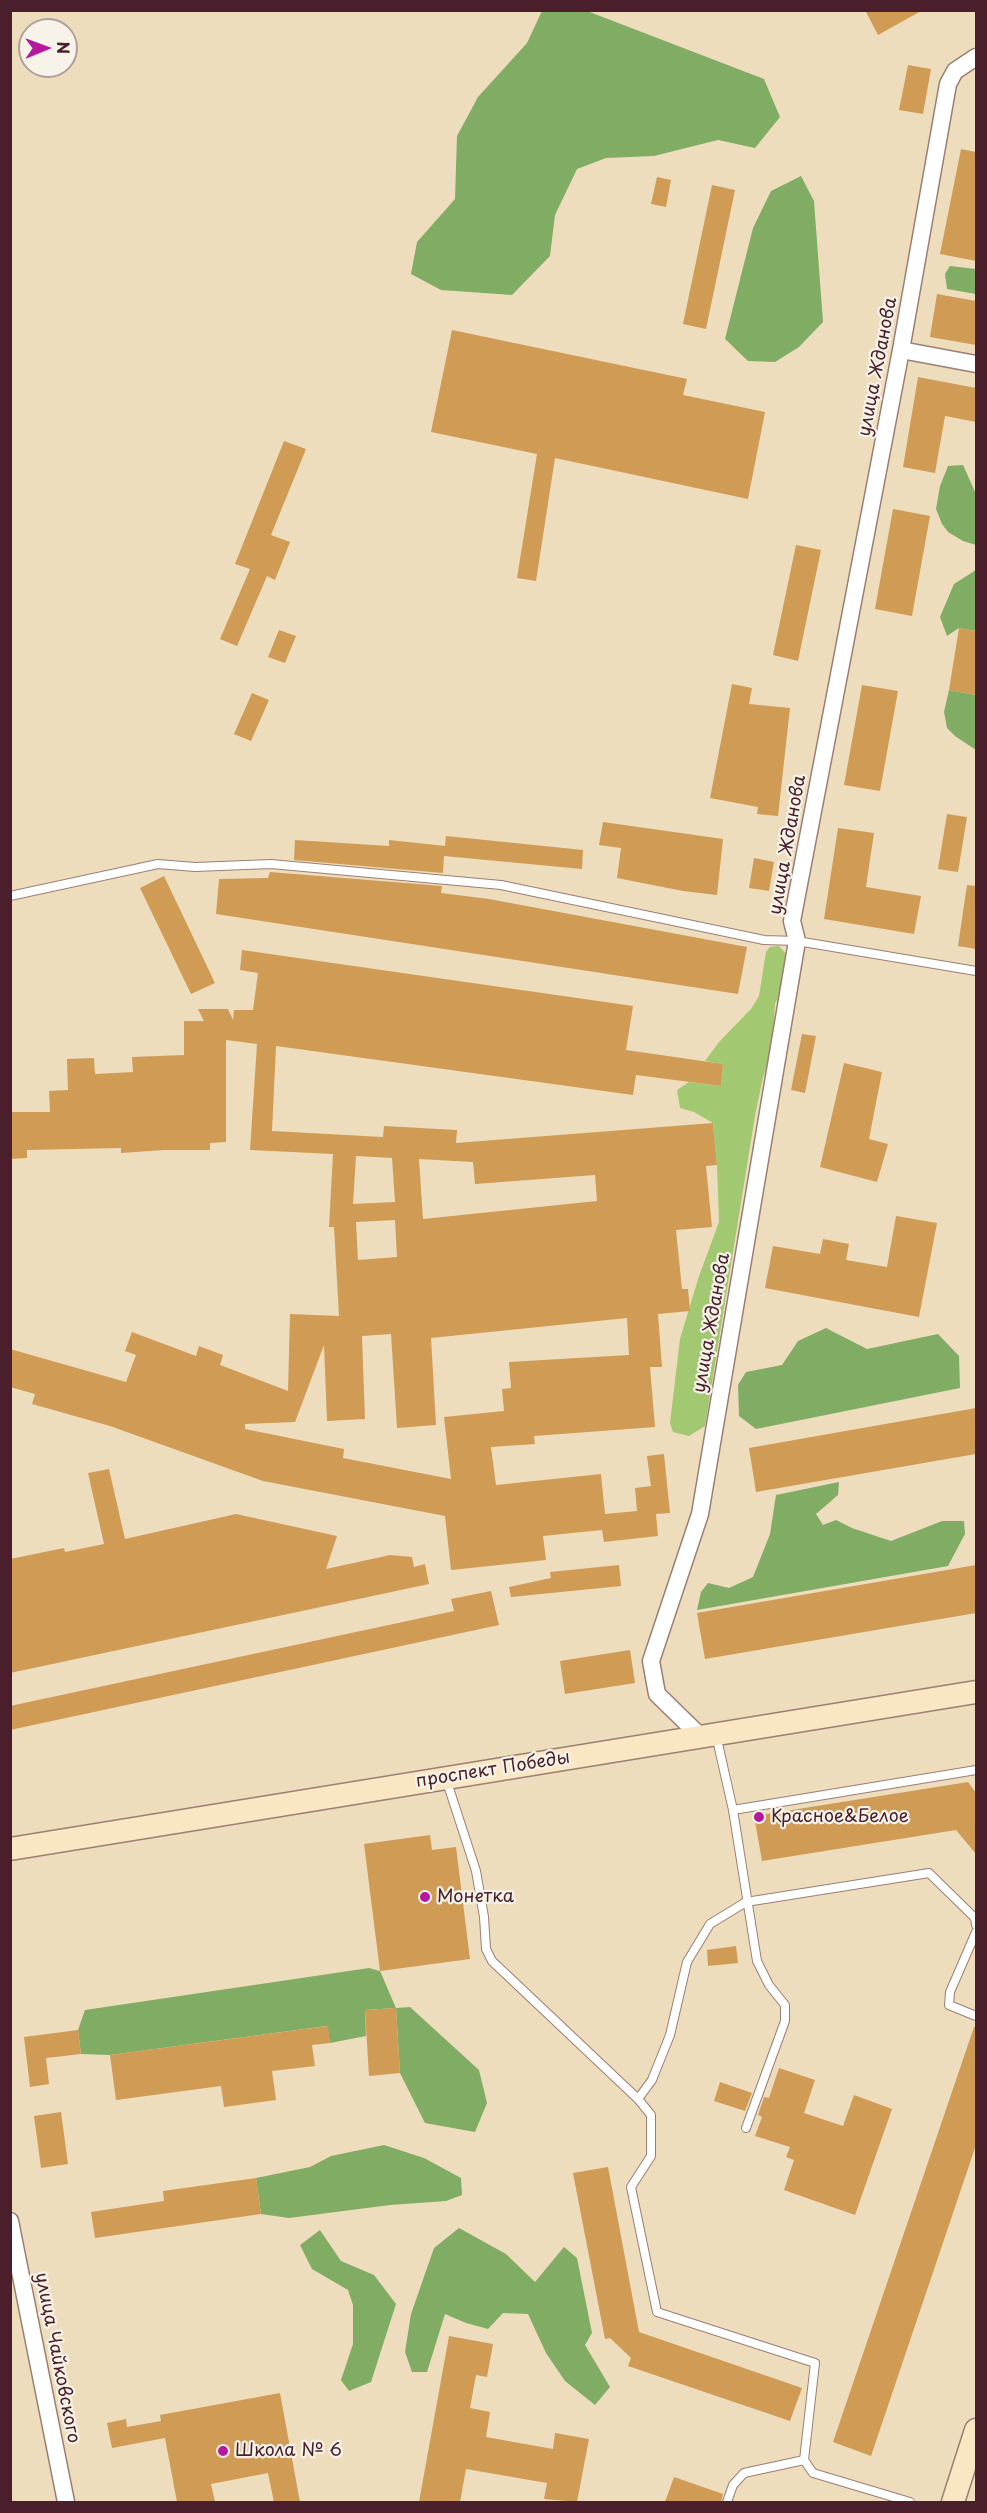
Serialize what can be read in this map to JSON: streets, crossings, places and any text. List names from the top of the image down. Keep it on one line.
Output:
{"streets":{"street":["улица Жданова","проспект Победы","улица Чайковского"]},"crossings":[["улица Жданова","проспект Победы"]],"places":["Красное&Белое","Монетка","Школа № 6"],"north":"right"}
